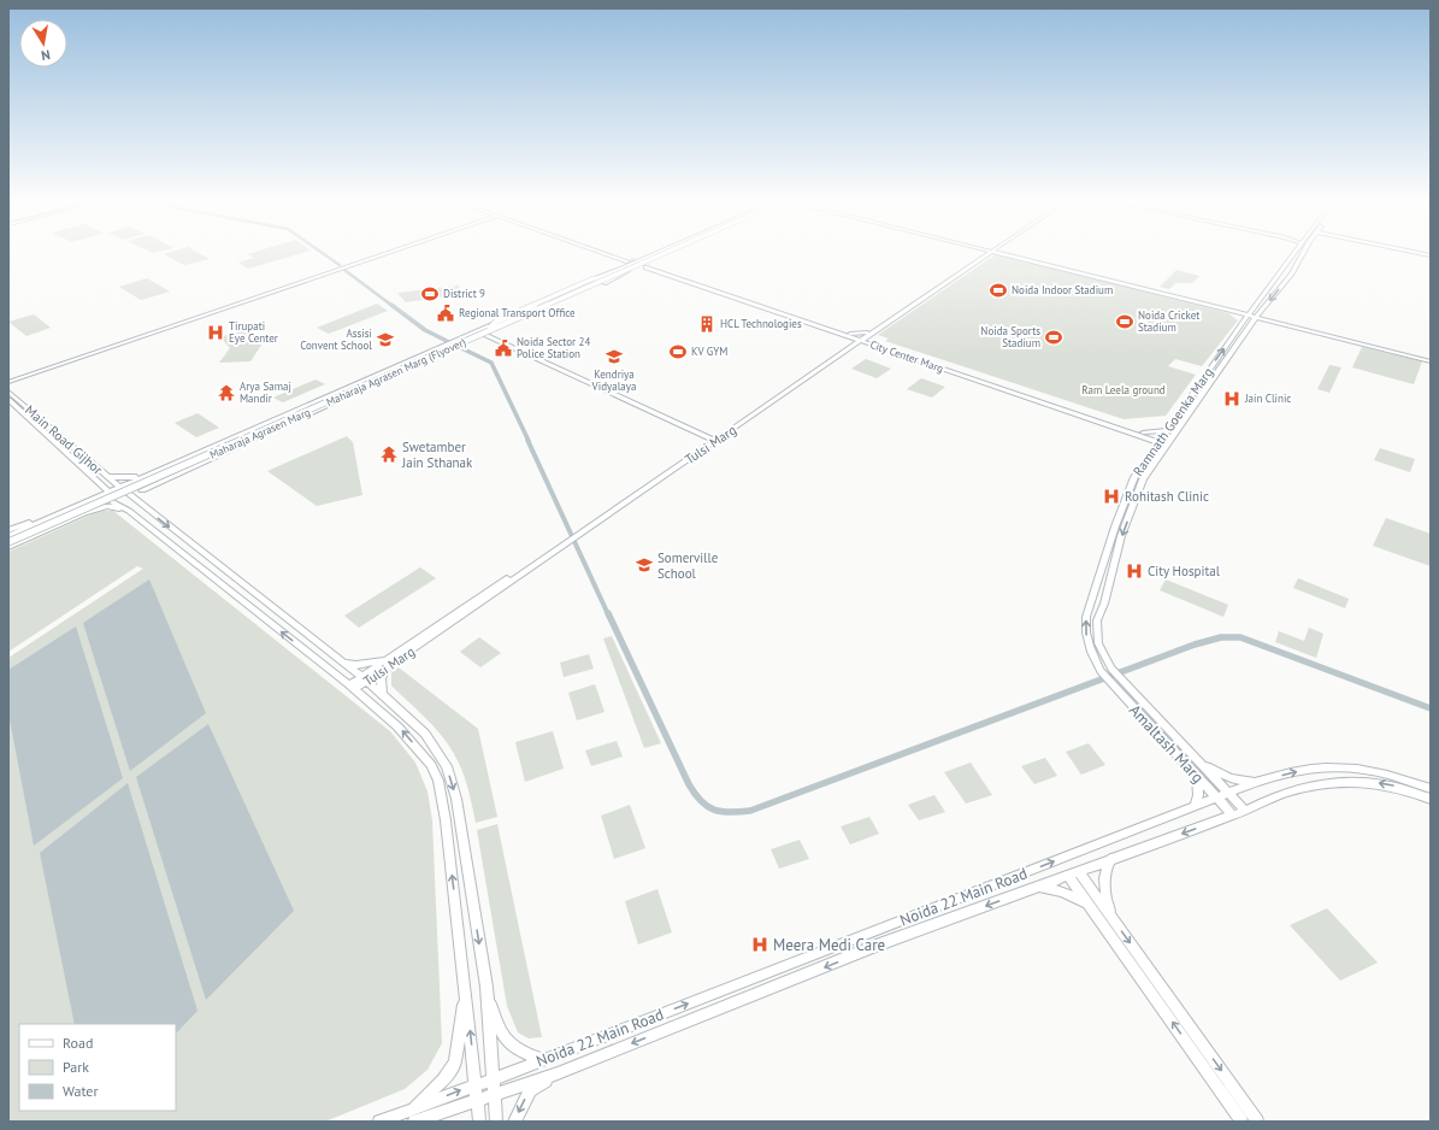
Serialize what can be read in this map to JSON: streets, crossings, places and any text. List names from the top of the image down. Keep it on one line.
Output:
{"streets":{"street":["City Center Marg","Maharaja Agrasen Marg (Flyover)","Ramnath Goenka Marg","Maharaja Agrasen Marg","Main Road Gijhor","Tulsi Marg","Amaltash Marg","Noida 22 Main Road"]},"crossings":[["City Center Marg","Ramnath Goenka Marg"],["City Center Marg","Tulsi Marg"],["Maharaja Agrasen Marg (Flyover)","Maharaja Agrasen Marg"],["Ramnath Goenka Marg","Amaltash Marg"],["Maharaja Agrasen Marg","Main Road Gijhor"],["Main Road Gijhor","Tulsi Marg"],["Amaltash Marg","Noida 22 Main Road"]],"parks":["Ram Leela ground"],"places":{"sports":["Noida Indoor Stadium","District 9","Noida Cricket Stadium","Noida Sports Stadium","KV GYM"],"public building":["Regional Transport Office","Noida Sector 24 Police Station"],"building":["HCL Technologies"],"hospital":["Tirupati Eye Center","Jain Clinic","Rohitash Clinic","City Hospital","Meera Medi Care"],"school or university":["Assisi Convent School","Kendriya Vidyalaya","Somerville School"],"temple":["Arya Samaj Mandir","Swetamber Jain Sthanak"]},"legend":["Road","Park","Water"],"north":"bottom"}
